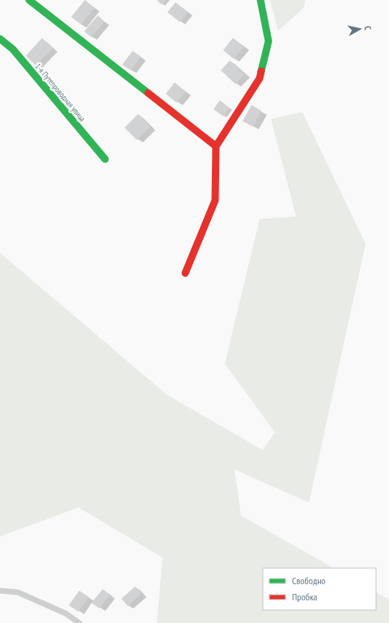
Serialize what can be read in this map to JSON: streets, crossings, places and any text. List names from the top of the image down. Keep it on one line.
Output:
{"streets":{"street":["1-я Путепроводная улица"]},"legend":["Свободно","Пробка"],"north":"right"}
